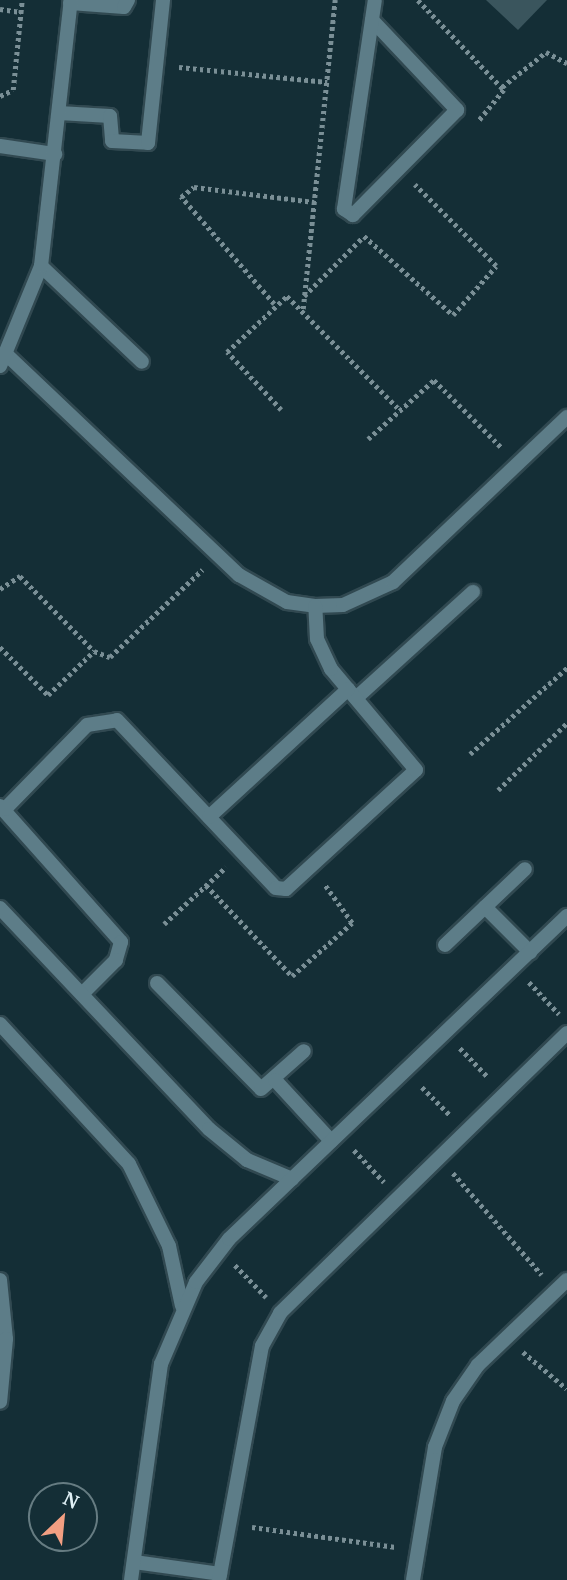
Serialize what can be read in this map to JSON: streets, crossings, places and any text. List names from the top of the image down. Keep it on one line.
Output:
{"north":"top right"}
